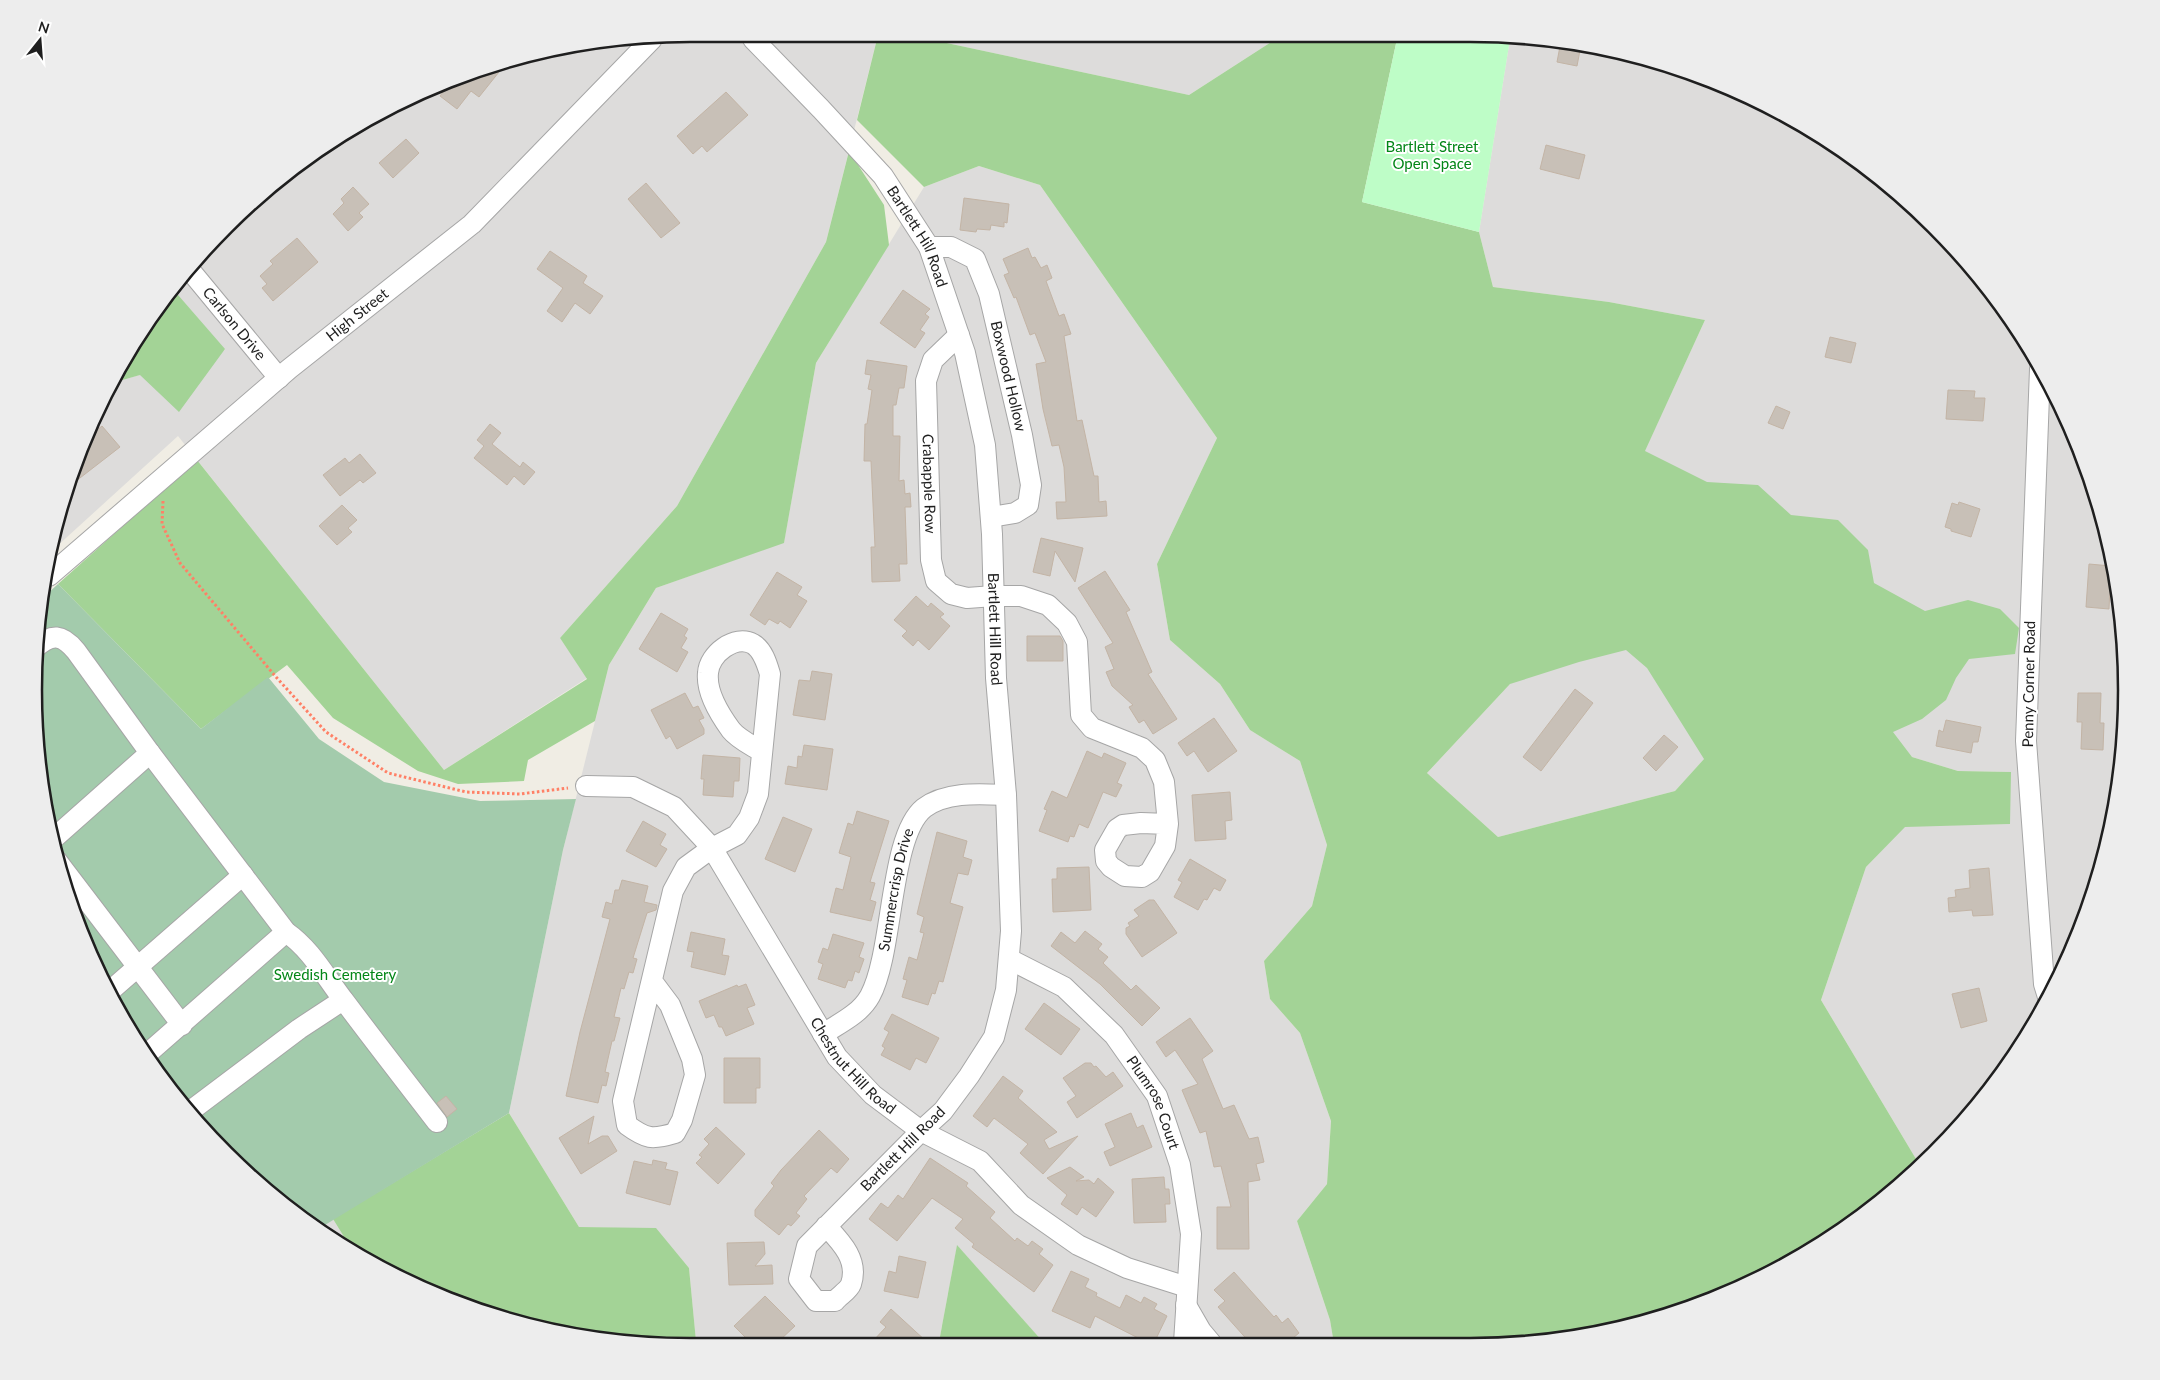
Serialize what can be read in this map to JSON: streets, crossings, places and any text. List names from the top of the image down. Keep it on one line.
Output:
{"streets":{"street":["Bartlett Hill Road","High Street","Carlson Drive","Boxwood Hollow","Crabapple Row","Penny Corner Road","Summercrisp Drive","Chestnut Hill Road","Plumrose Court"]},"crossings":[["Bartlett Hill Road","Boxwood Hollow"],["Bartlett Hill Road","Crabapple Row"],["Bartlett Hill Road","Summercrisp Drive"],["Bartlett Hill Road","Chestnut Hill Road"],["Bartlett Hill Road","Plumrose Court"],["High Street","Carlson Drive"],["Summercrisp Drive","Chestnut Hill Road"],["Chestnut Hill Road","Plumrose Court"]],"parks":["Bartlett Street Open Space","Swedish Cemetery"],"north":"top"}
